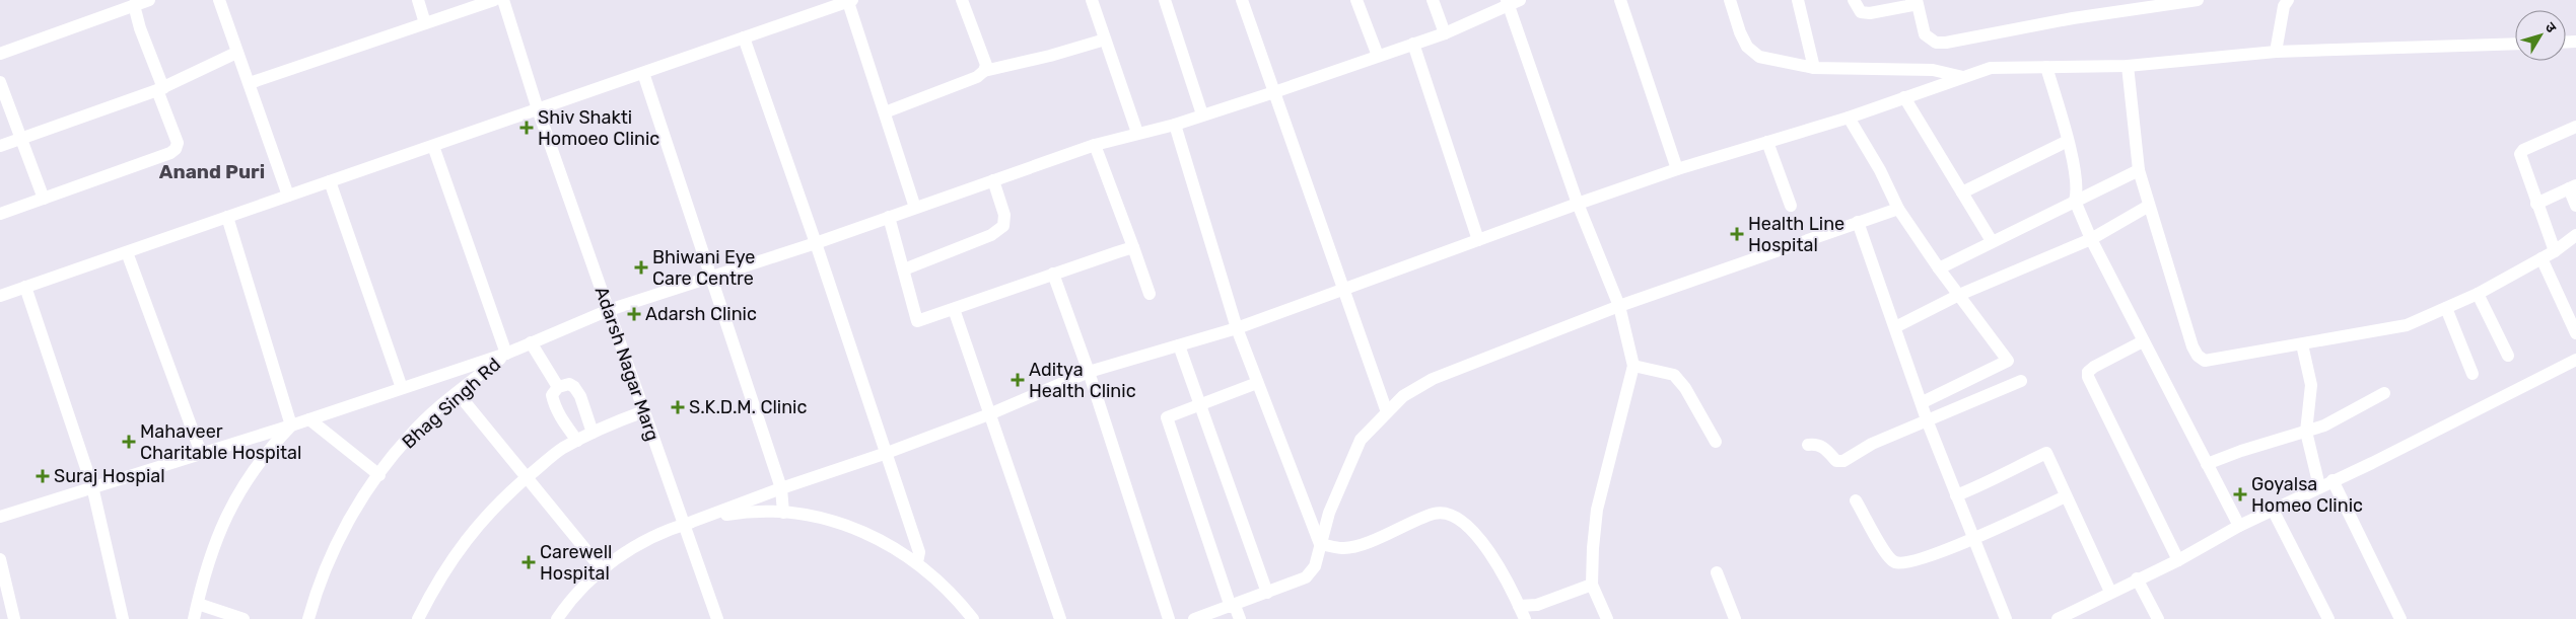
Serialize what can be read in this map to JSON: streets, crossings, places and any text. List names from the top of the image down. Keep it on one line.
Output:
{"streets":{"street":["Adarsh Nagar Marg","Bhag Singh Rd"]},"districts":["Anand Puri"],"places":{"health":["Shiv Shakti Homoeo Clinic","Health Line Hospital","Bhiwani Eye Care Centre","Adarsh Clinic","Aditya Health Clinic","S.K.D.M. Clinic","Mahaveer Charitable Hospital","Suraj Hospial","Goyalsa Homeo Clinic","Carewell Hospital"]},"north":"top right"}
